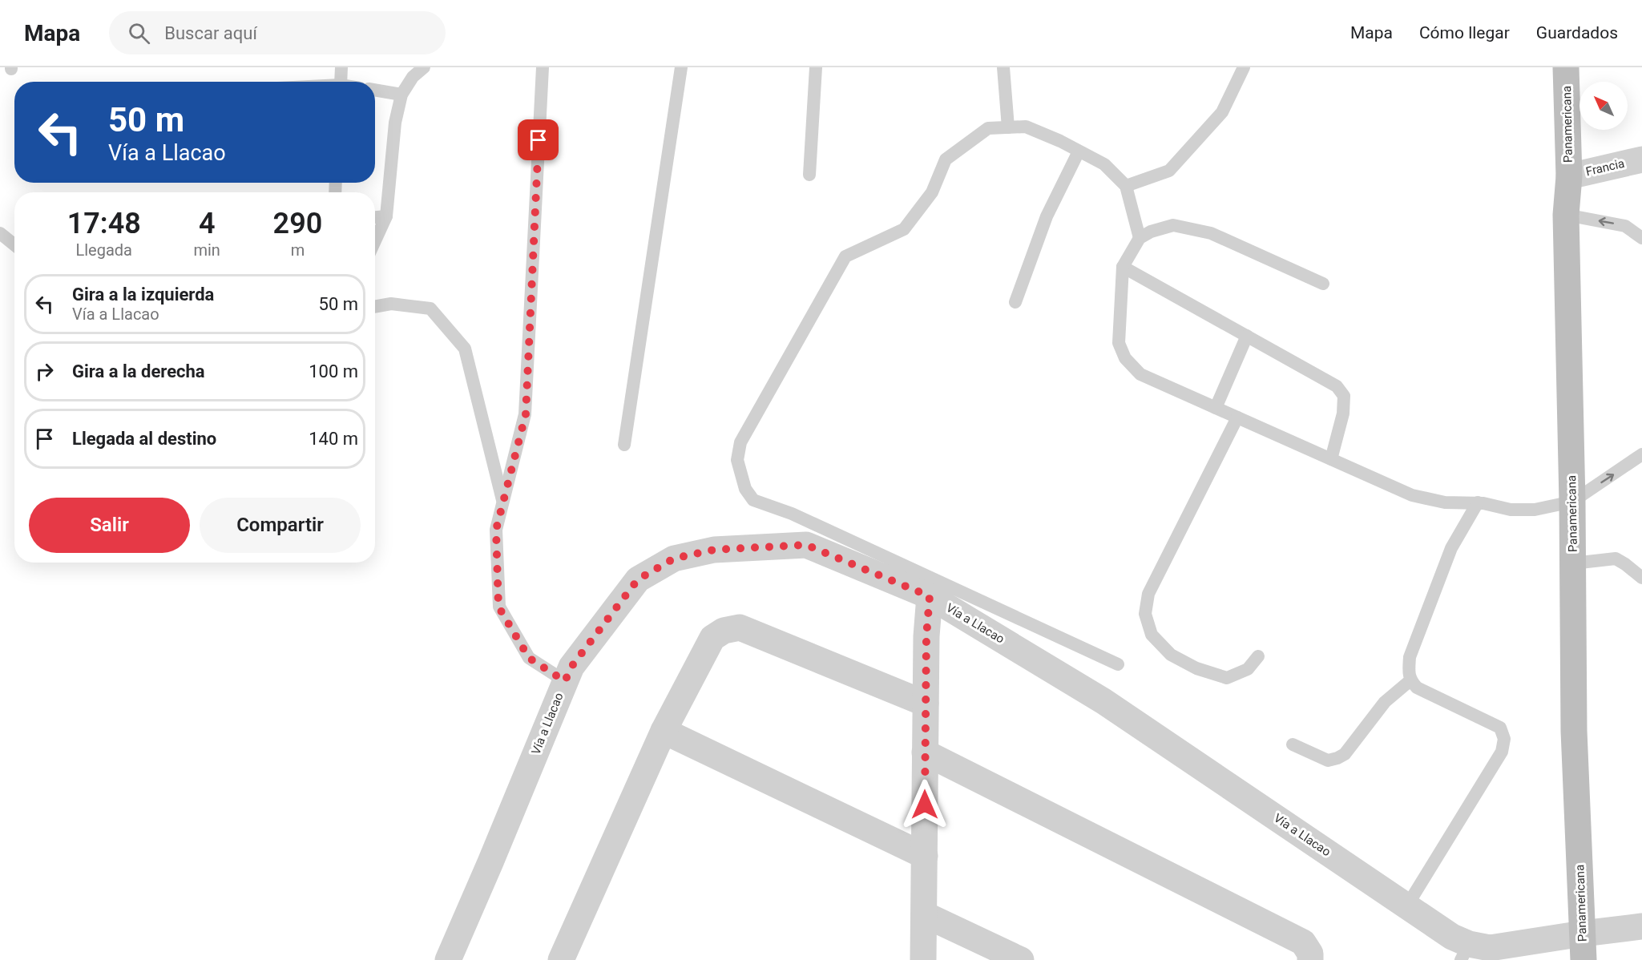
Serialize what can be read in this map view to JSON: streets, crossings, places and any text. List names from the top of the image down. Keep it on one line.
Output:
{"streets":{"main road":["Panamericana"],"street":["Francia","Vía a Llacao"]},"crossings":[["Panamericana","Francia"],["Panamericana","Vía a Llacao"]],"north":"top left","page":{"header":"Mapa","search":"Buscar aquí","nav":["Mapa","Cómo llegar","Guardados"],"turn":["50 m","Vía a Llacao"],"eta":["17:48","Llegada","4","min","290","m"],"list":[{"name":"Gira a la izquierda","note":"Vía a Llacao","value":"50 m"},{"name":"Gira a la derecha","value":"100 m"},{"name":"Llegada al destino","value":"140 m"}],"buttons":["Salir","Compartir"]}}
